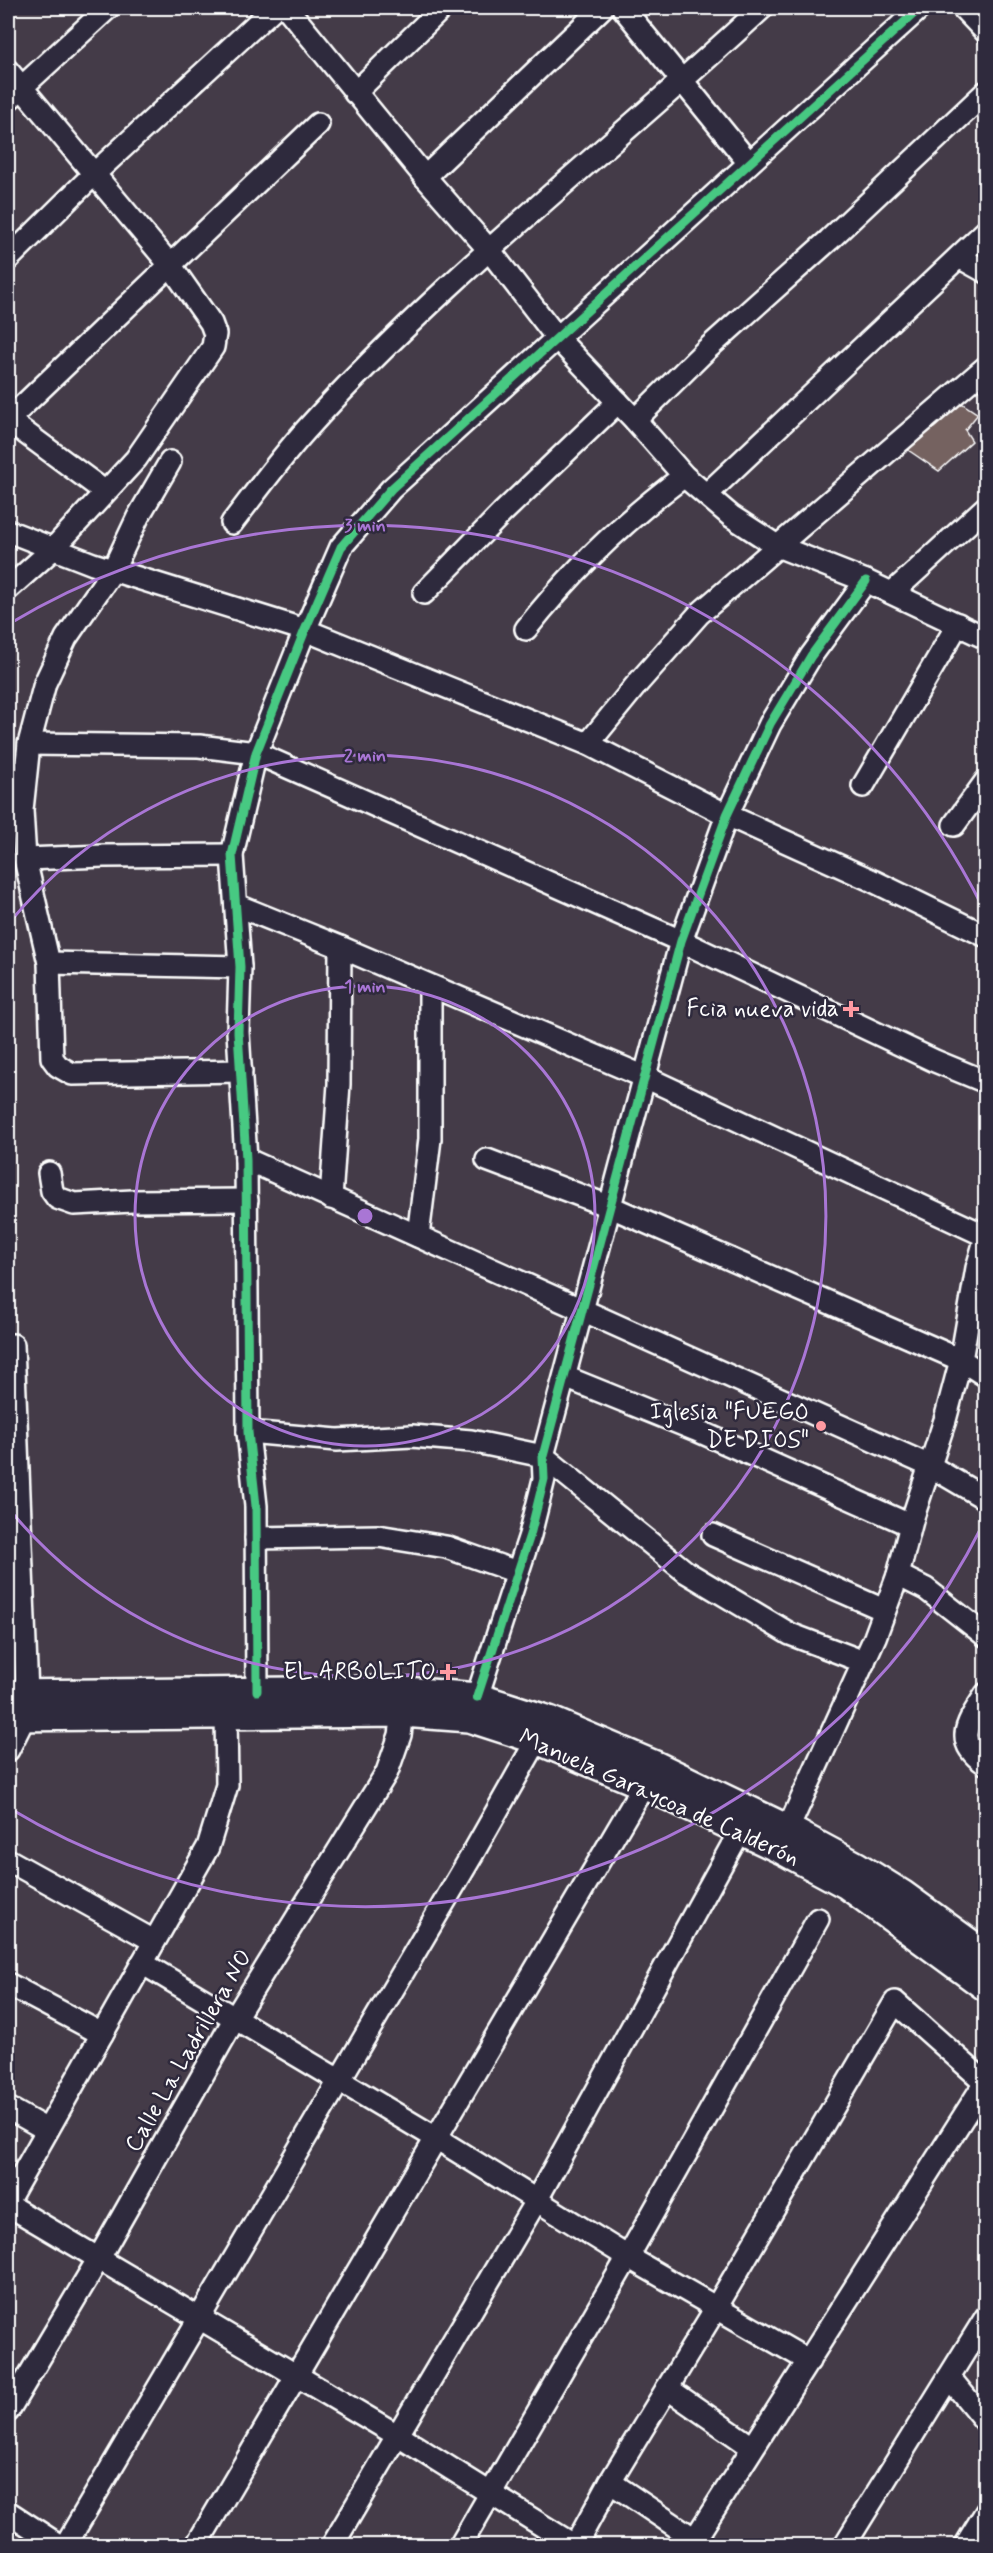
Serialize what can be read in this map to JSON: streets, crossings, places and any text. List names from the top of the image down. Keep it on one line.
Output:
{"streets":{"street":["Manuela Garaycoa de Calderón","Calle La Ladrillera NO"]},"crossings":[["Manuela Garaycoa de Calderón","Calle La Ladrillera NO"]],"places":{"health":["Fcia nueva vida","EL ARBOLITO"],"other":["Iglesia \"FUEGO DE DIOS\""]},"rings":["3 min","2 min","1 min"]}
